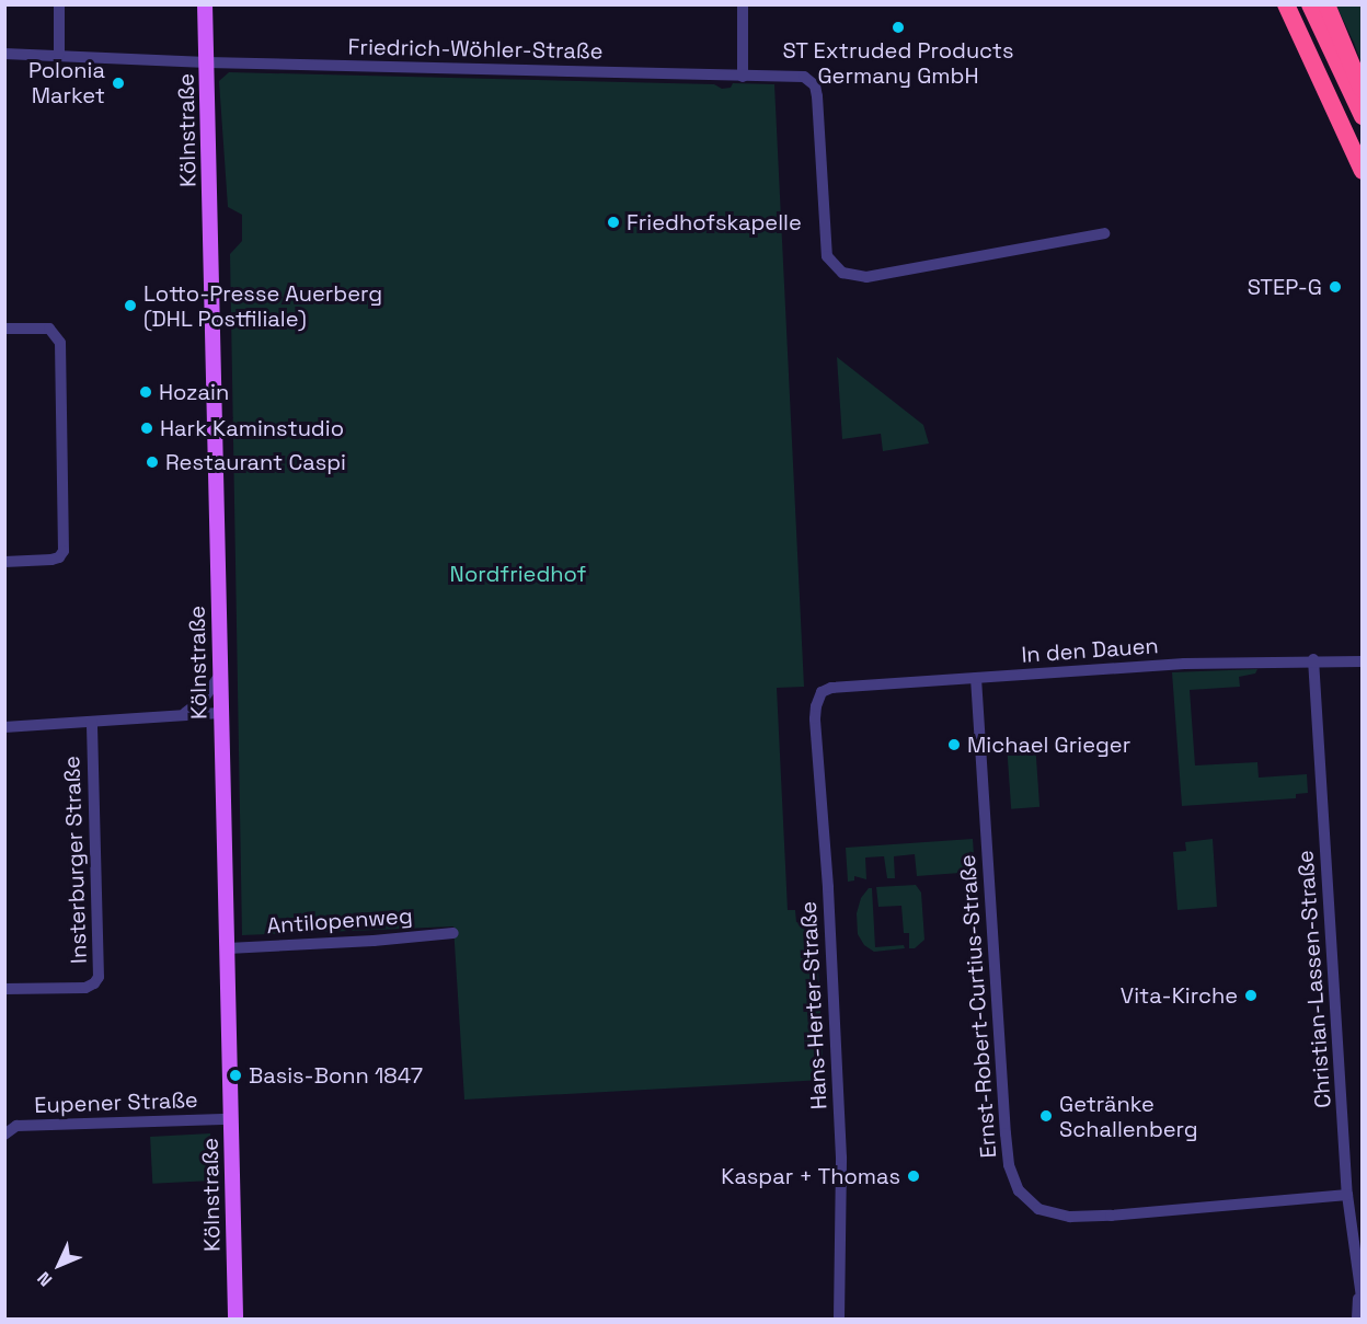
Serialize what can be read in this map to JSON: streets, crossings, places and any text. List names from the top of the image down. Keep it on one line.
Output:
{"streets":{"main road":["Kölnstraße"],"street":["Friedrich-Wöhler-Straße","In den Dauen","Insterburger Straße","Antilopenweg","Christian-Lassen-Straße","Hans-Herter-Straße","Ernst-Robert-Curtius-Straße","Eupener Straße"]},"crossings":[["Friedrich-Wöhler-Straße","Kölnstraße"],["Kölnstraße","Antilopenweg"],["Kölnstraße","Eupener Straße"],["In den Dauen","Christian-Lassen-Straße"],["In den Dauen","Hans-Herter-Straße"],["In den Dauen","Ernst-Robert-Curtius-Straße"],["Christian-Lassen-Straße","Ernst-Robert-Curtius-Straße"]],"parks":["Nordfriedhof"],"places":["ST Extruded Products Germany GmbH","Polonia Market","Friedhofskapelle","STEP-G","Lotto-Presse Auerberg (DHL Postfiliale)","Hozain","Hark Kaminstudio","Restaurant Caspi","Michael Grieger","Vita-Kirche","Basis-Bonn 1847","Getränke Schallenberg","Kaspar + Thomas"],"north":"bottom left"}
